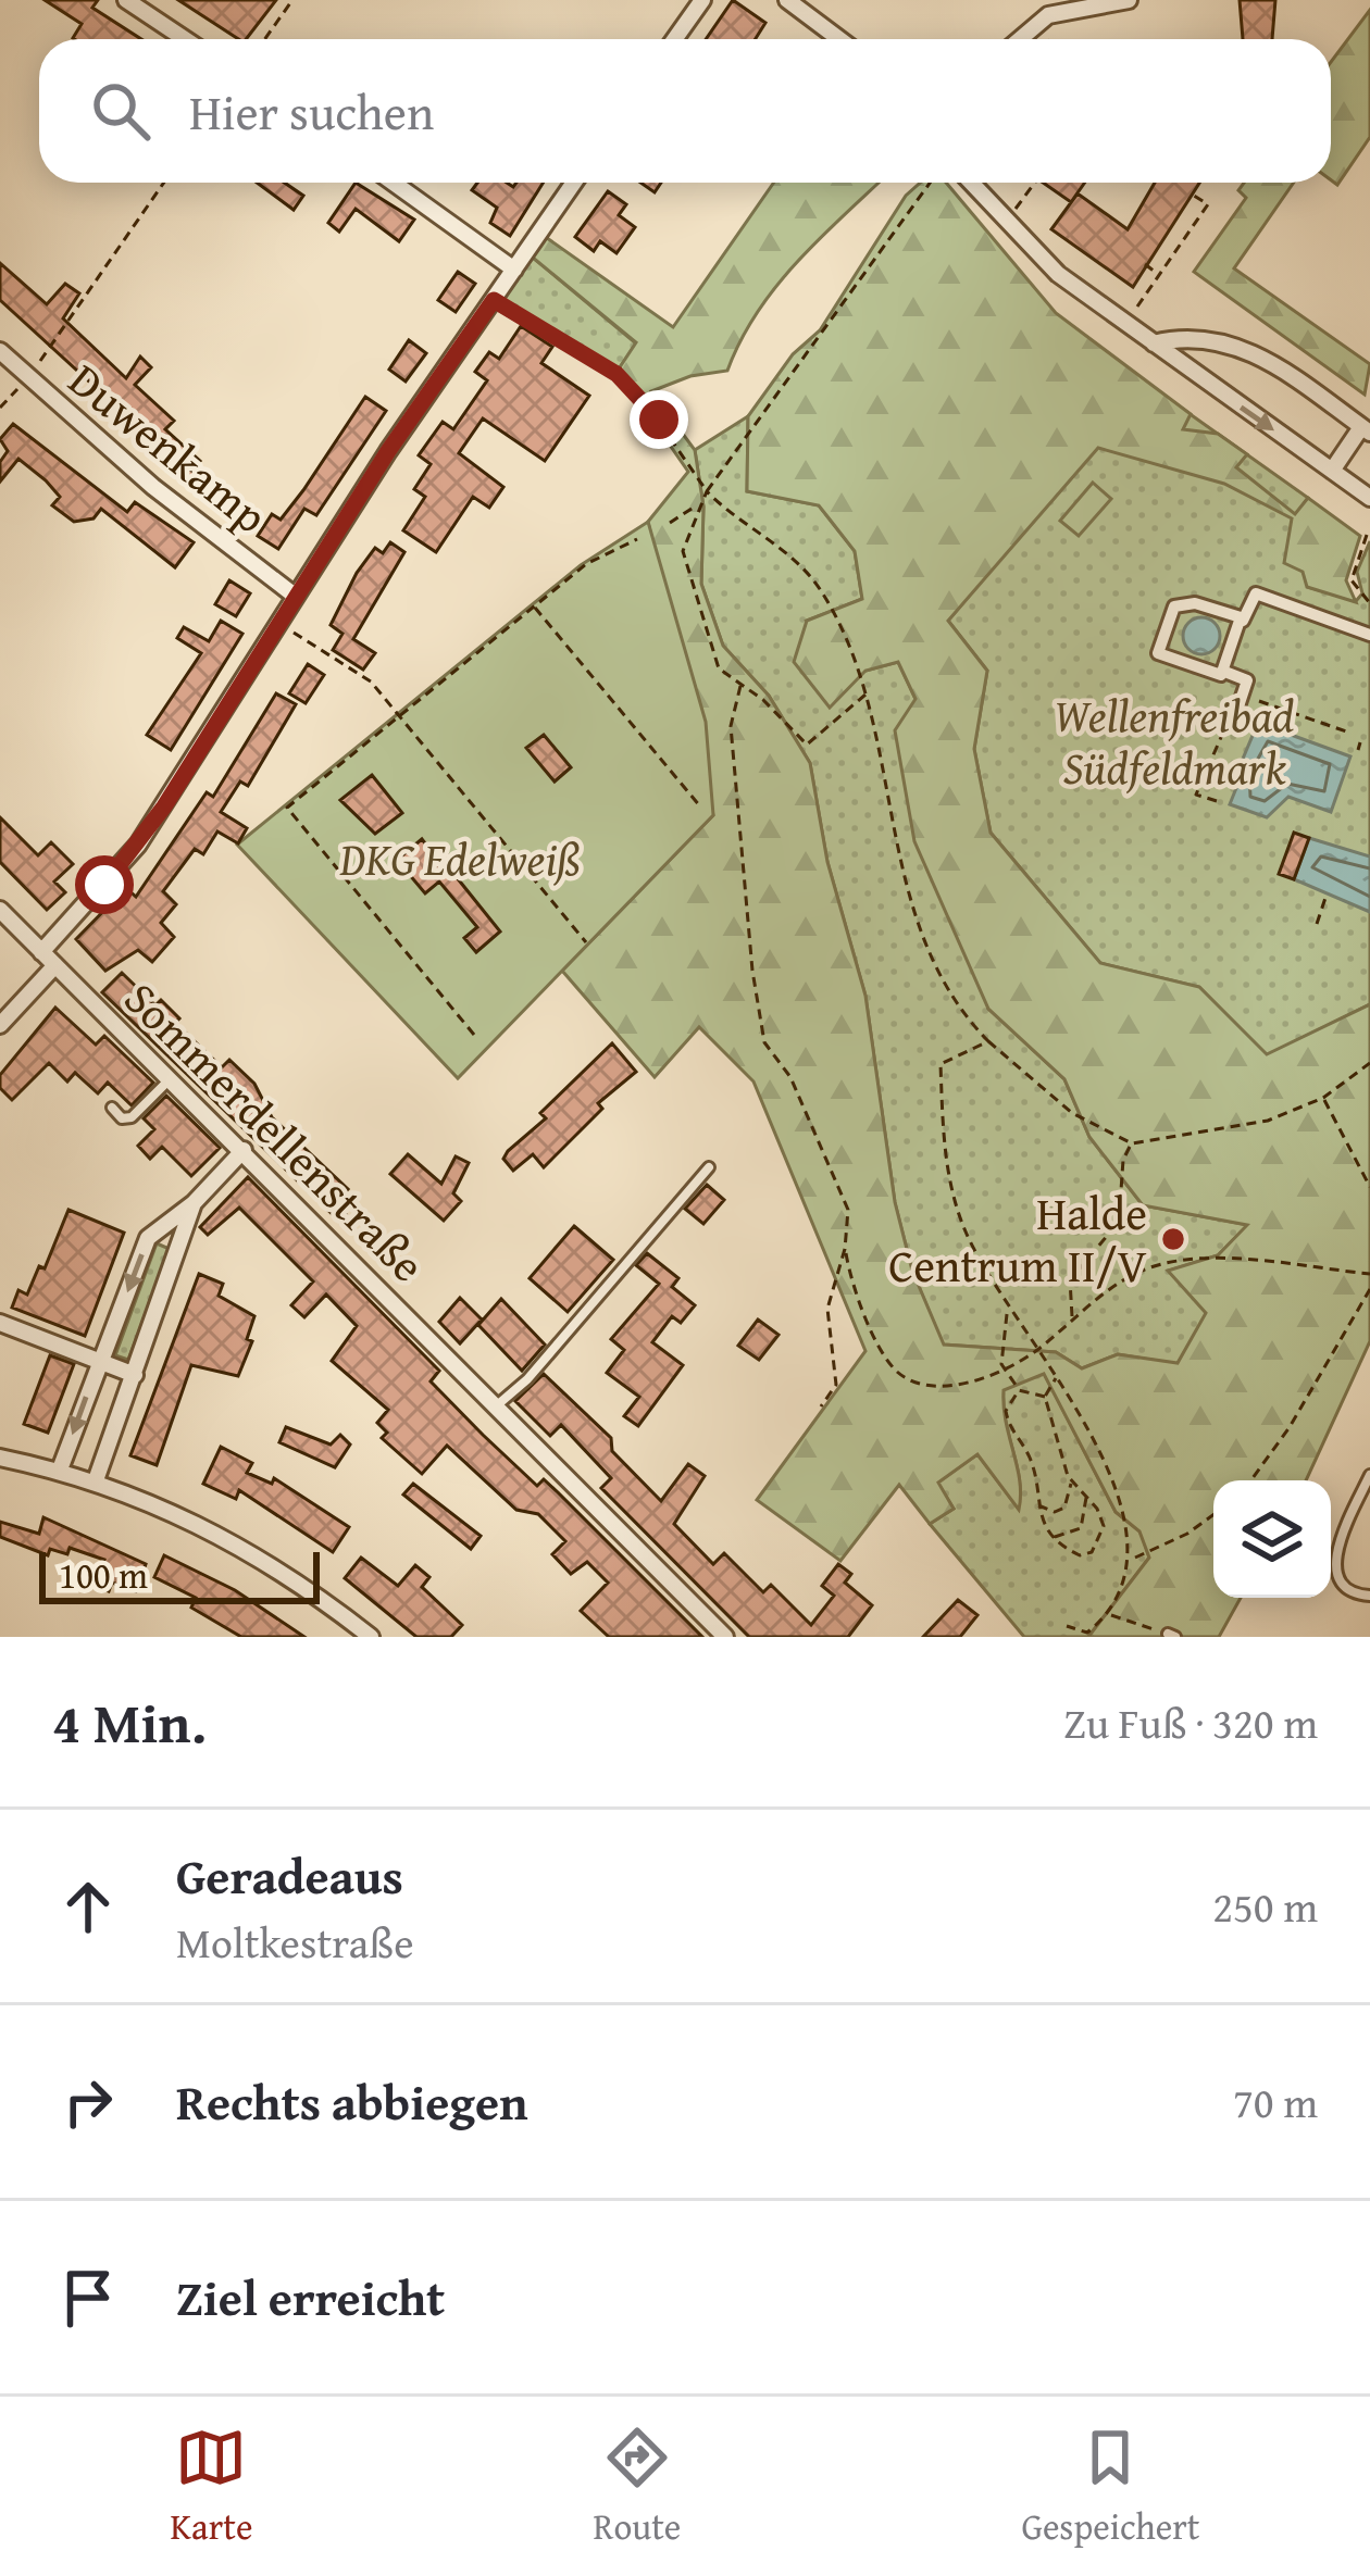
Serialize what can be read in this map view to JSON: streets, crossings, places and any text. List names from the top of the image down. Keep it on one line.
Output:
{"streets":{"street":["Duwenkamp","Sommerdellenstraße"]},"parks":["Wellenfreibad Südfeldmark","DKG Edelweiß"],"places":["Halde Centrum II/V"],"scale_bar":"100 m","page":{"search":"Hier suchen","scale":"100 m","heading":["4 Min.","Zu Fuß · 320 m"],"list":[["Geradeaus","Moltkestraße","250 m"],["Rechts abbiegen","70 m"],"Ziel erreicht"],"nav":["Karte","Route","Gespeichert"]}}
